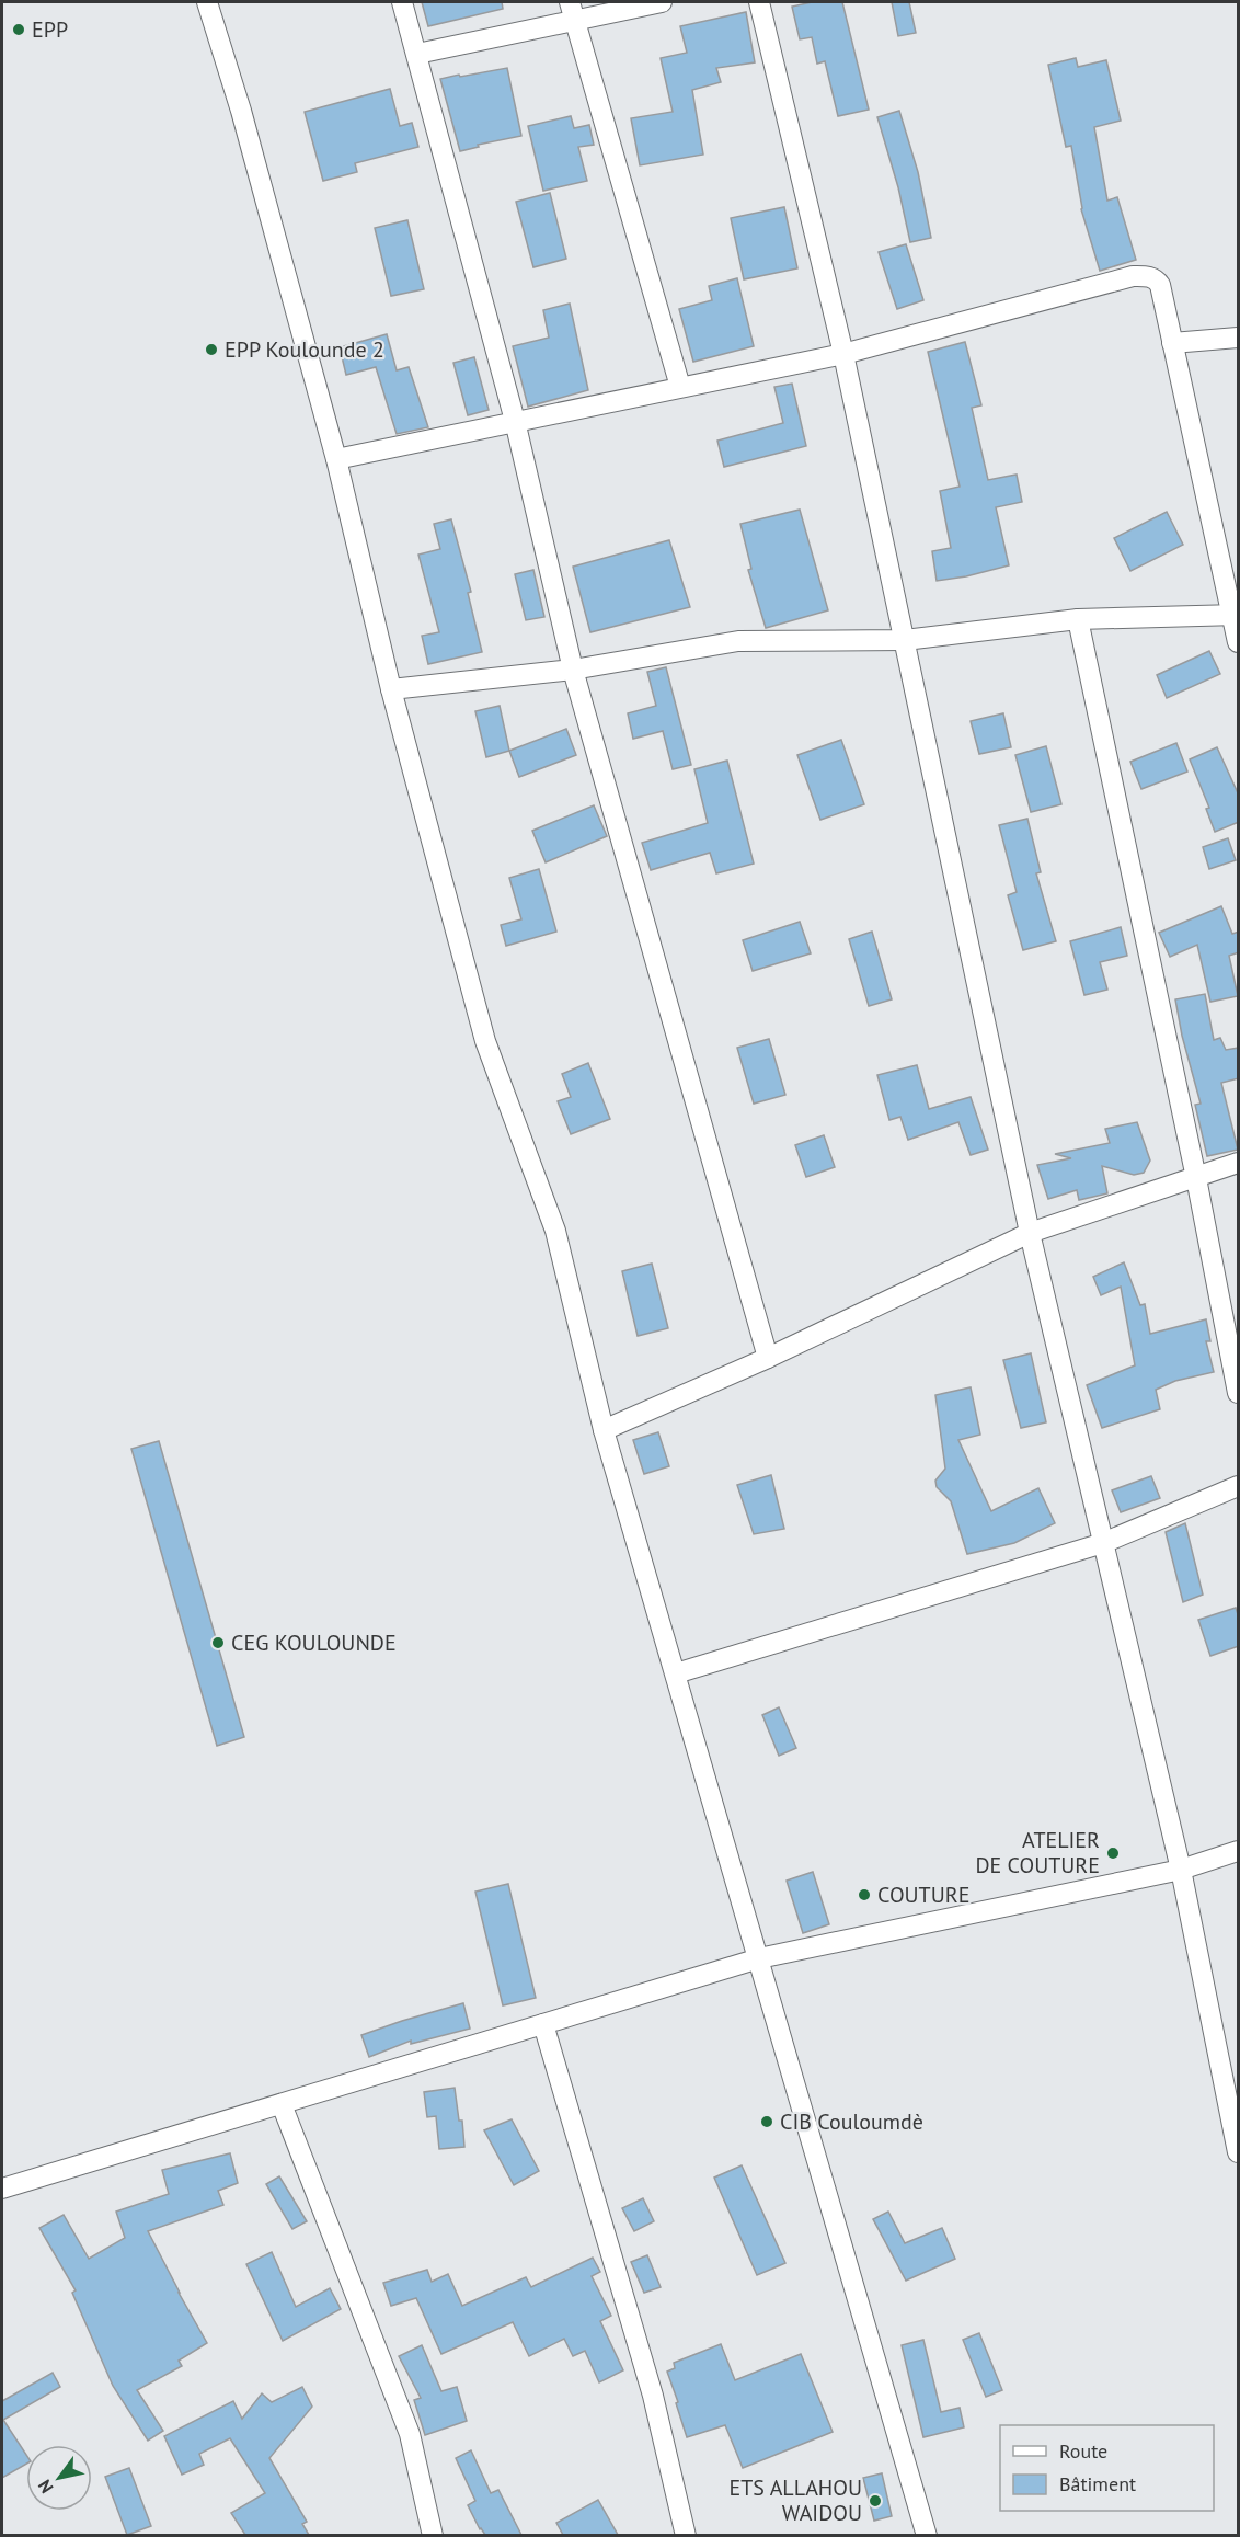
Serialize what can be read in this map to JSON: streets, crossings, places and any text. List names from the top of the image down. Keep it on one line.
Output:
{"places":["EPP","EPP Koulounde 2","CEG KOULOUNDE","ATELIER DE COUTURE","COUTURE","CIB Couloumdè","ETS ALLAHOU WAIDOU"],"legend":["Route","Bâtiment"],"north":"bottom left"}
